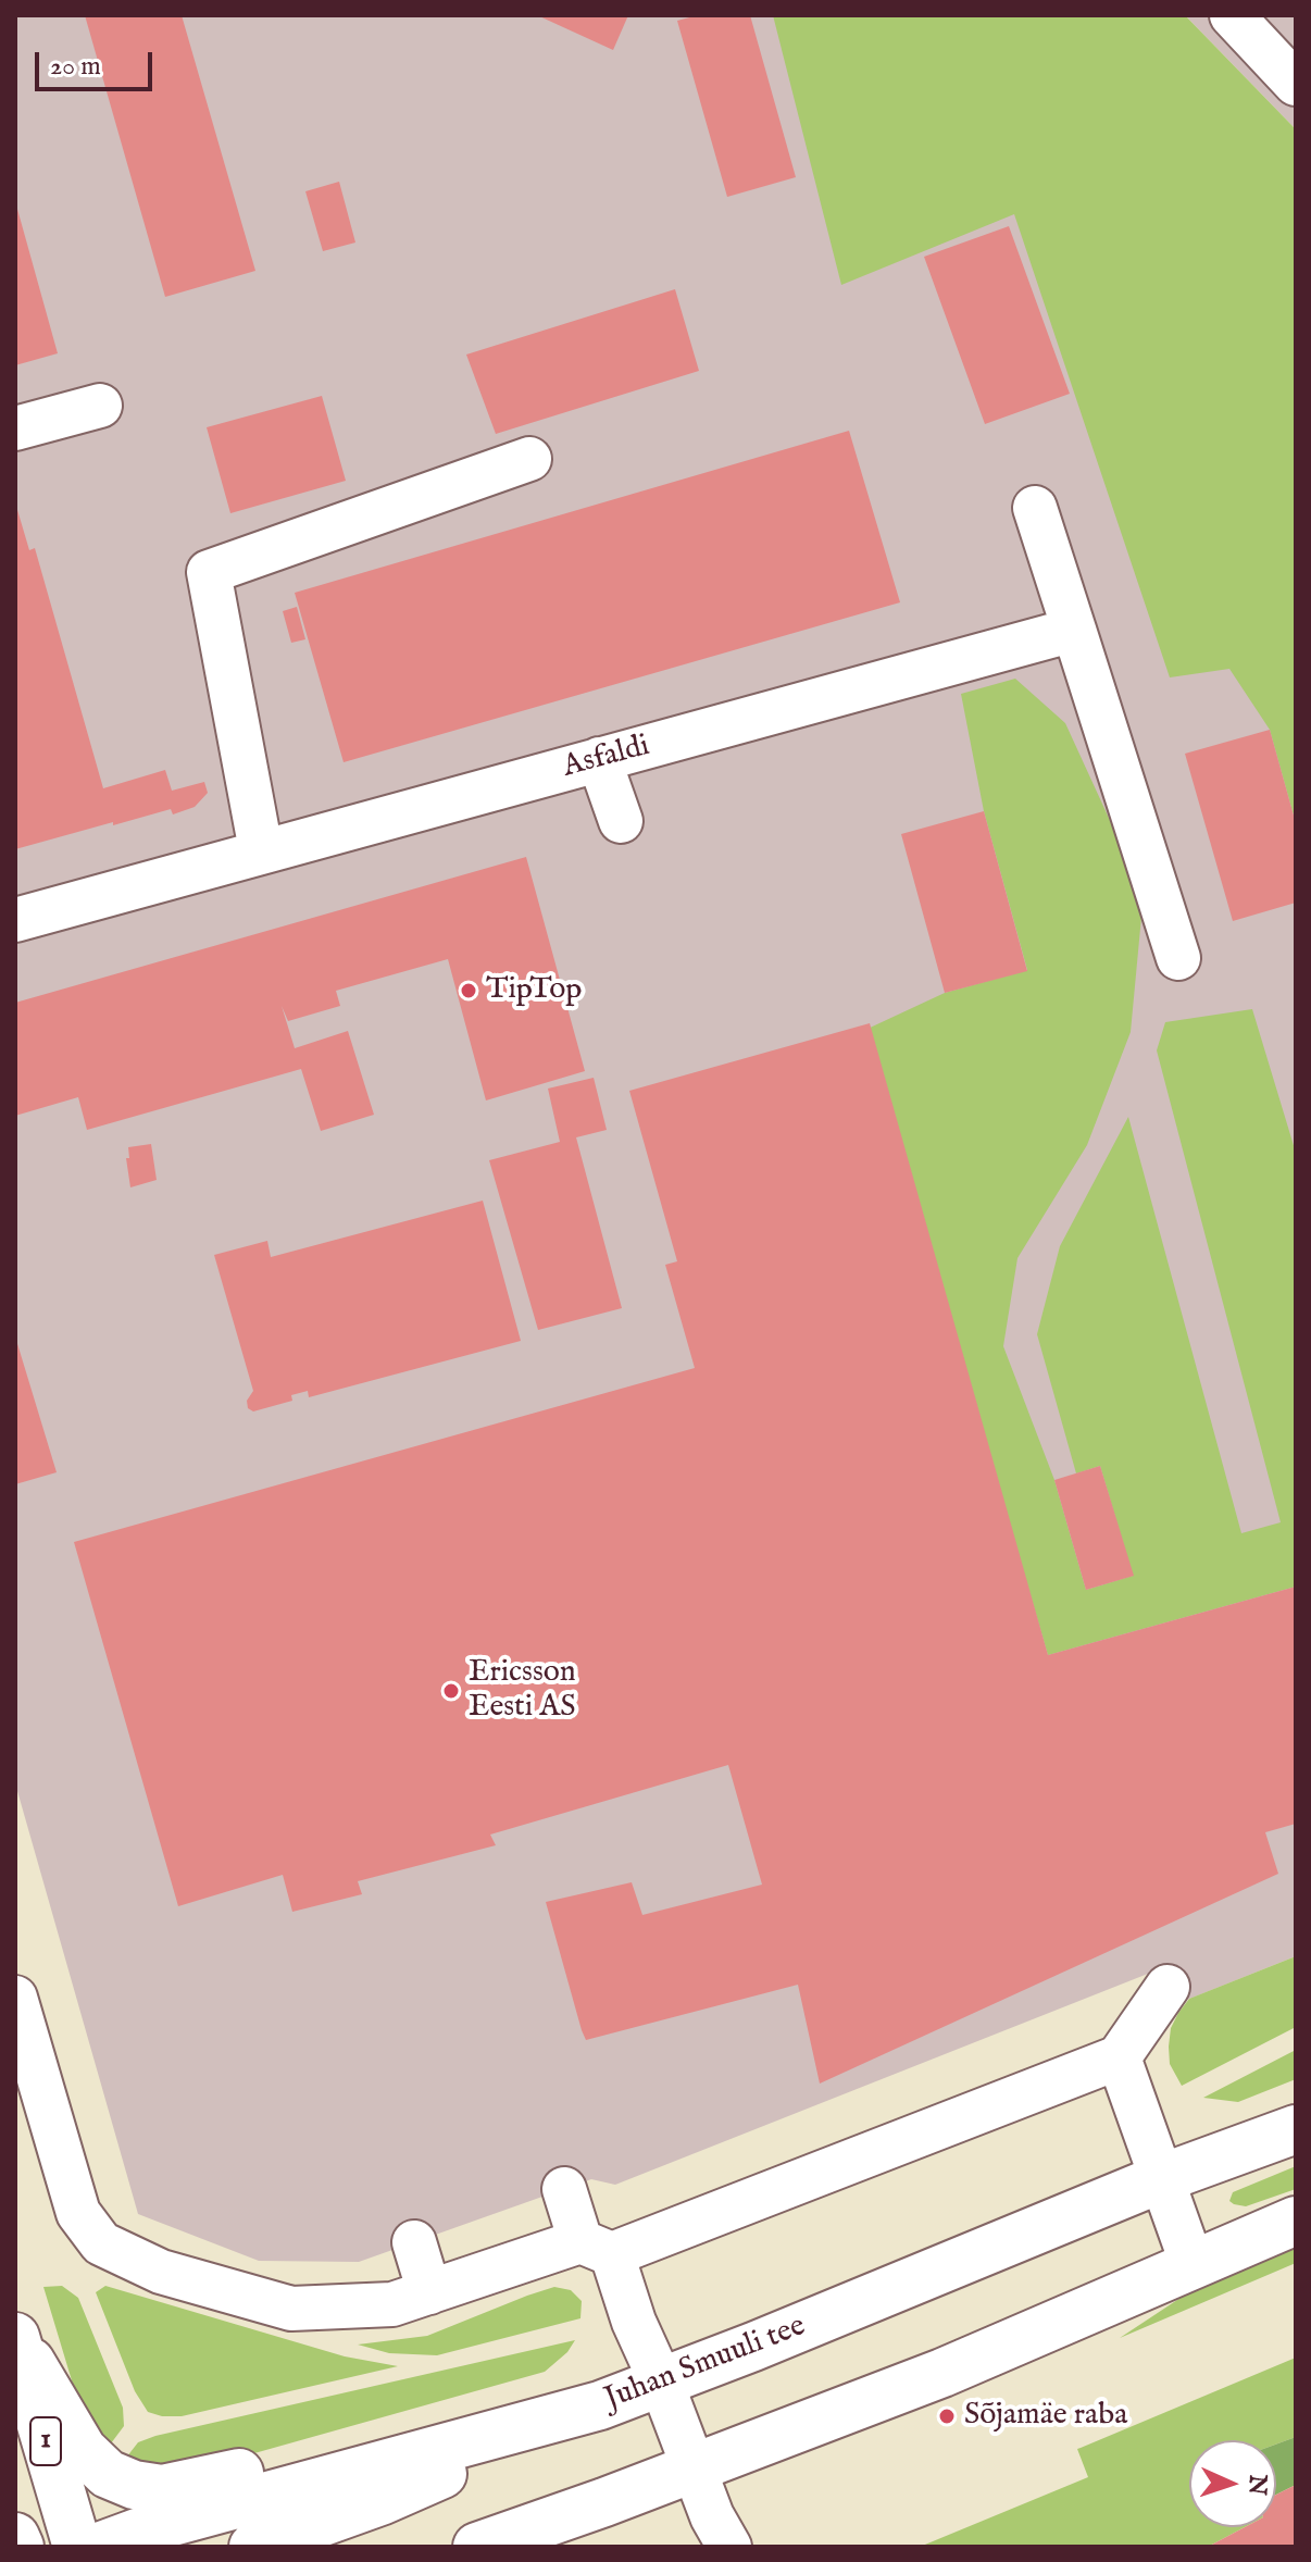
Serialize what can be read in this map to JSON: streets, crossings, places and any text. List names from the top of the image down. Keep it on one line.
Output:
{"streets":{"main road":["Juhan Smuuli tee","1"],"lane":["Asfaldi"]},"places":["TipTop","Ericsson Eesti AS","Sõjamäe raba"],"scale_bar":"20 m","north":"right"}
